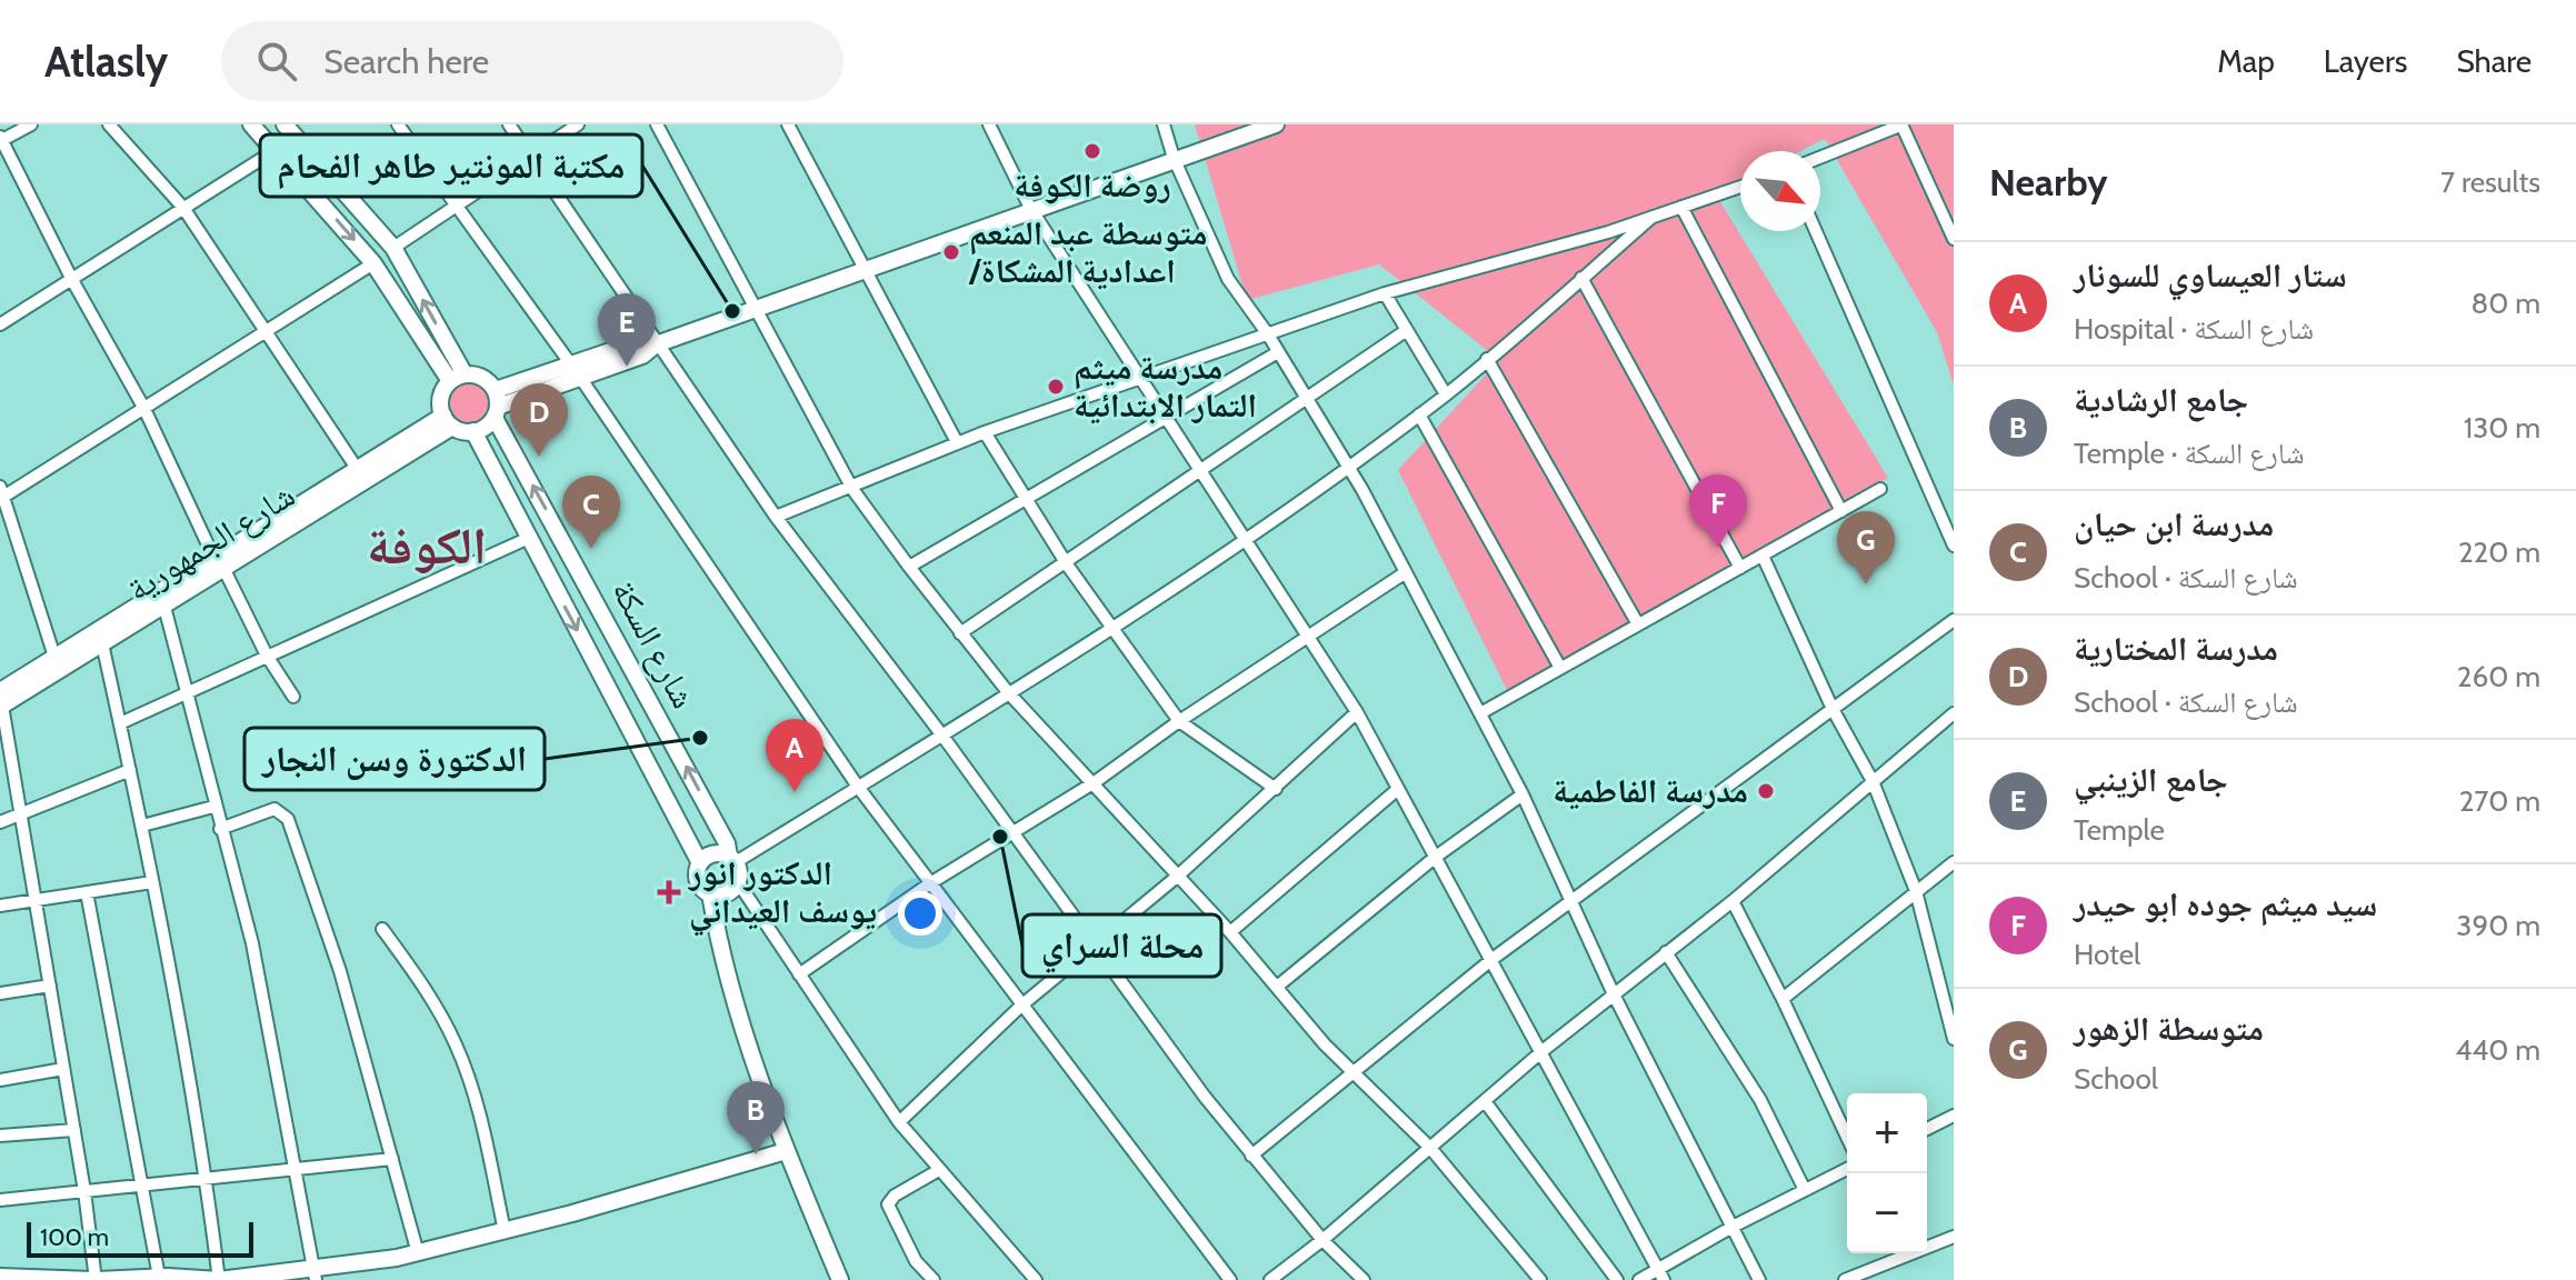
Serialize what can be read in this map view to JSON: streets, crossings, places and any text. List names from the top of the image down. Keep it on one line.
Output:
{"streets":{"street":["شارع الجمهورية","شارع السكة"]},"crossings":[["شارع الجمهورية","شارع السكة"]],"districts":["الكوفة"],"places":{"other":["روضة الكوفة","متوسطة عبد المنعم /اعدادية المشكاة","مكتبة المونتير طاهر الفحام","مدرسة ميثم التمار الابتدائية","الدكتورة وسن النجار","مدرسة الفاطمية","محلة السراي"],"health":["الدكتور انور يوسف العيداني"]},"scale_bar":"100 m","north":"bottom right","page":{"header":"Atlasly","search":"Search here","nav":["Map","Layers","Share"],"heading":["Nearby","7 results"],"list":[{"mark":"A","name":"ستار العيساوي للسونار","note":"Hospital · شارع السكة","value":"80 m"},{"mark":"B","name":"جامع الرشادية","note":"Temple · شارع السكة","value":"130 m"},{"mark":"C","name":"مدرسة ابن حيان","note":"School · شارع السكة","value":"220 m"},{"mark":"D","name":"مدرسة المختارية","note":"School · شارع السكة","value":"260 m"},{"mark":"E","name":"جامع الزينبي","note":"Temple","value":"270 m"},{"mark":"F","name":"سيد ميثم جوده ابو حيدر","note":"Hotel","value":"390 m"},{"mark":"G","name":"متوسطة الزهور","note":"School","value":"440 m"}],"pins":["E","D","F","C","G","A","B"],"map_buttons":["+","−"],"scale":"100 m"}}
